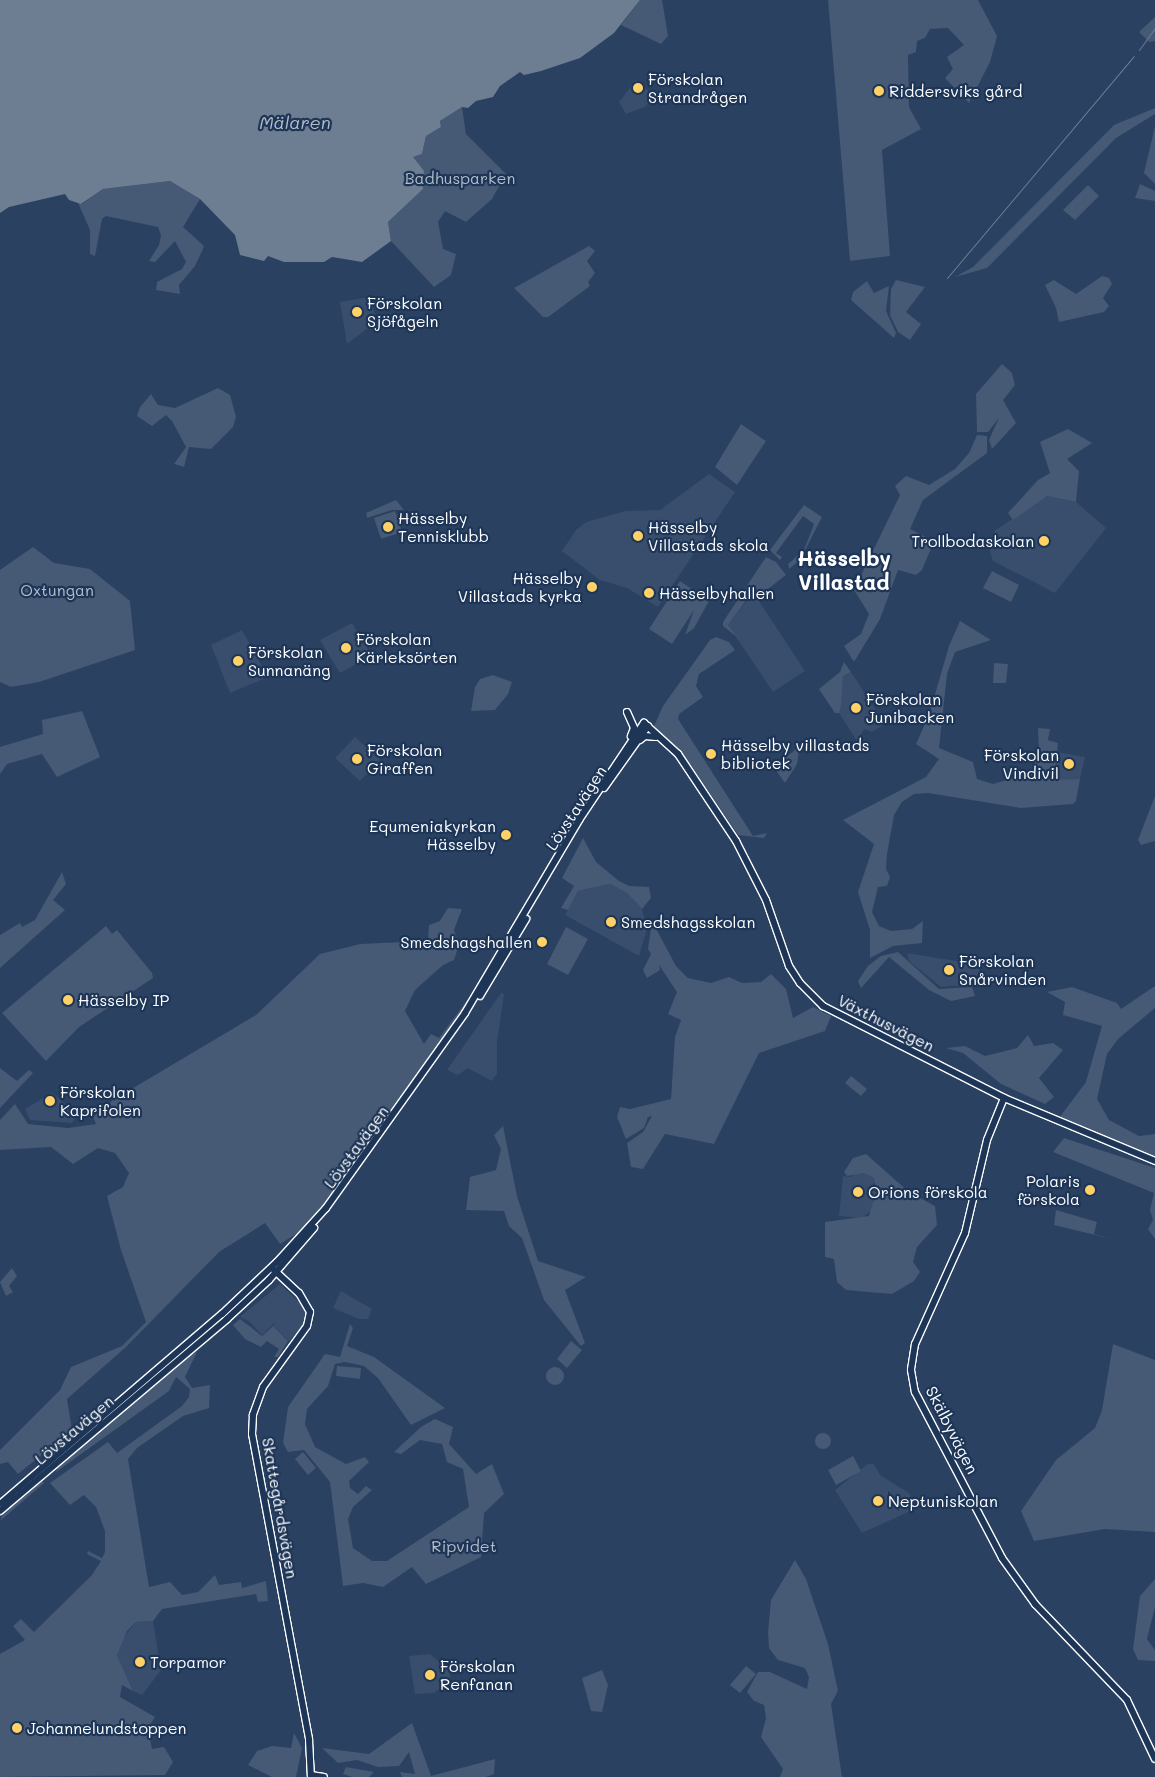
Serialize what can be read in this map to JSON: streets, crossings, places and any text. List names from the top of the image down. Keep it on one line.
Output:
{"streets":{"street":["Lövstavägen","Växthusvägen","Skälbyvägen","Skattegårdsvägen"]},"crossings":[["Lövstavägen","Växthusvägen"],["Lövstavägen","Skattegårdsvägen"],["Växthusvägen","Skälbyvägen"]],"districts":["Hässelby Villastad"],"water":["Mälaren"],"parks":["Badhusparken","Oxtungan","Ripvidet"],"places":["Förskolan Strandrågen","Riddersviks gård","Förskolan Sjöfågeln","Hässelby Tennisklubb","Hässelby Villastads skola","Trollbodaskolan","Hässelby Villastads kyrka","Hässelbyhallen","Förskolan Kärleksörten","Förskolan Sunnanäng","Förskolan Junibacken","Hässelby villastads bibliotek","Förskolan Giraffen","Förskolan Vindivil","Equmeniakyrkan Hässelby","Smedshagsskolan","Smedshagshallen","Förskolan Snårvinden","Hässelby IP","Förskolan Kaprifolen","Polaris förskola","Orions förskola","Neptuniskolan","Torpamor","Förskolan Renfanan","Johannelundstoppen"]}
